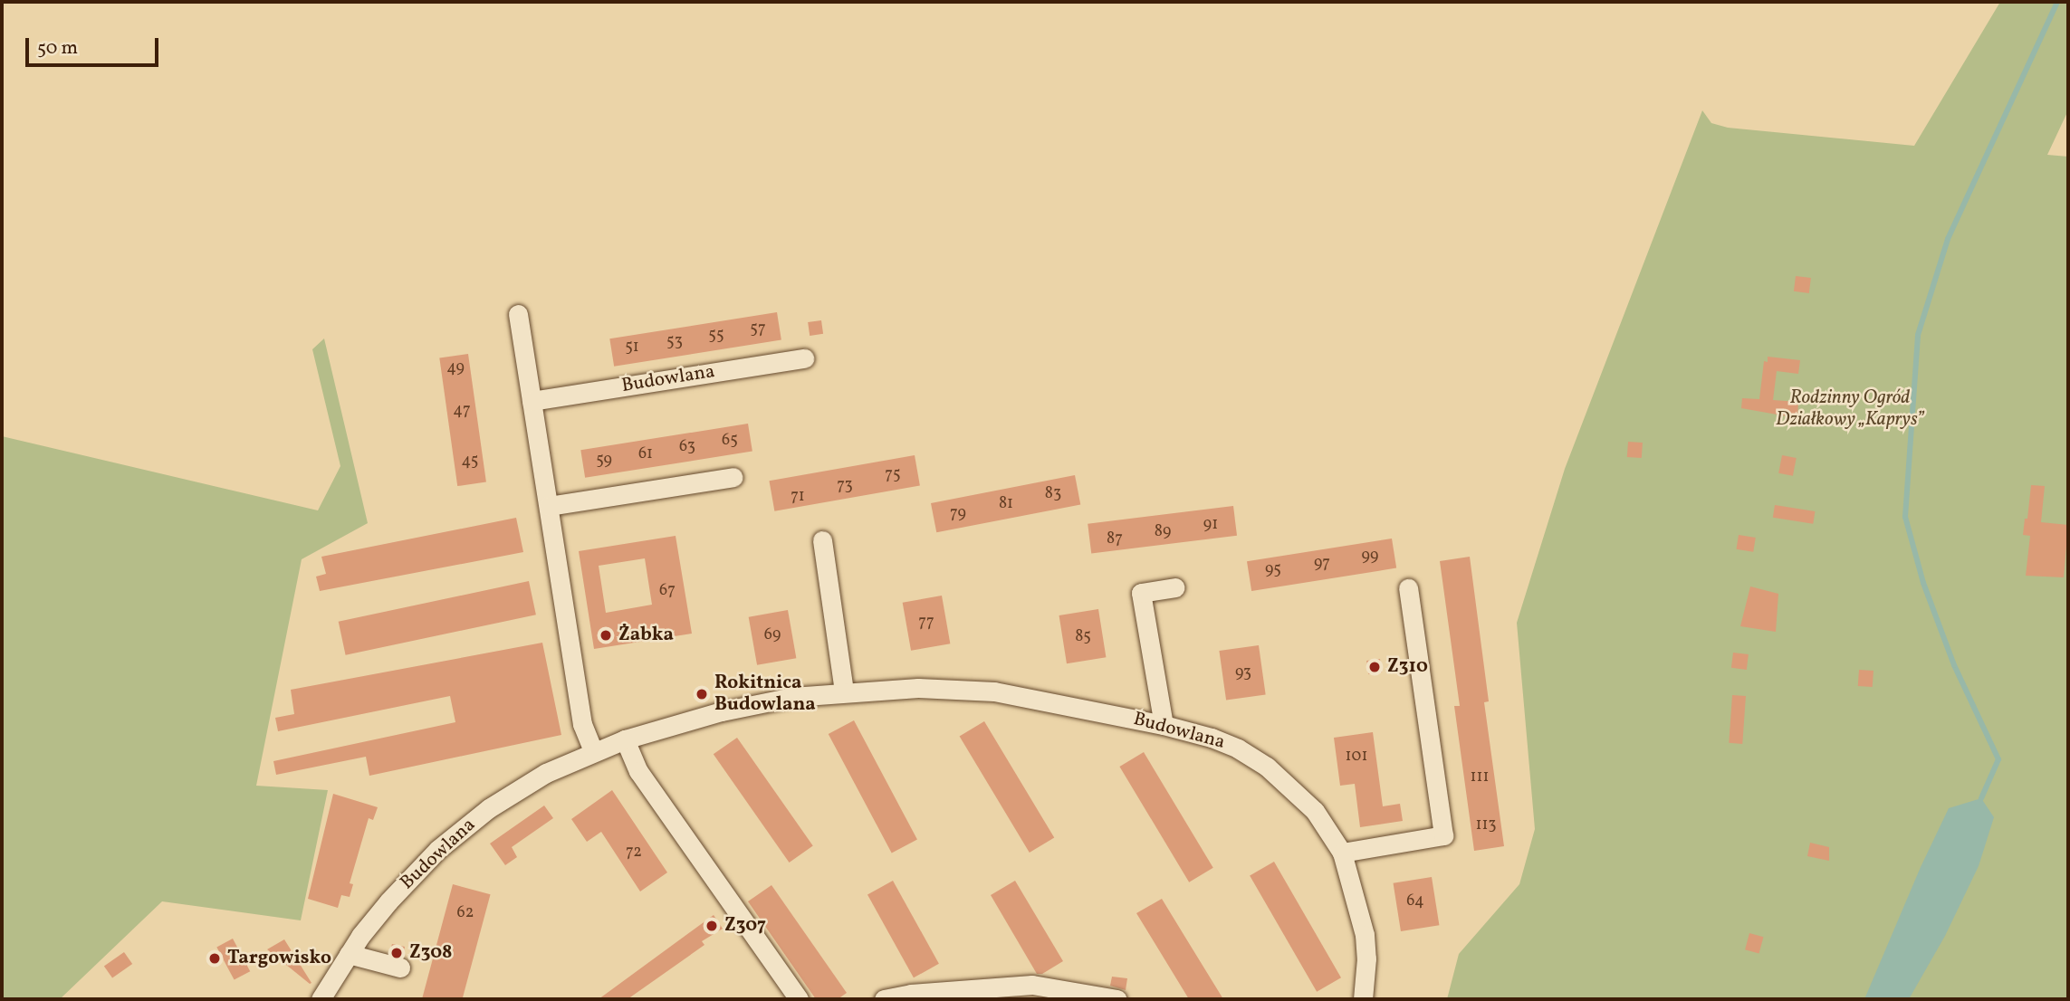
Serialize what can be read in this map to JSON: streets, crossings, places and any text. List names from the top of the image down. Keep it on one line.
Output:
{"streets":{"street":["Budowlana"]},"parks":["Rodzinny Ogród Działkowy „Kaprys”"],"places":["Żabka","Z310","Rokitnica Budowlana","Z307","Z308","Targowisko"],"house_numbers":["57","55","53","51","49","47","65","63","61","59","45","75","73","83","71","81","79","91","89","87","99","97","95","67","77","69","85","93","101","111","113","72","64","62"],"scale_bar":"50 m"}
